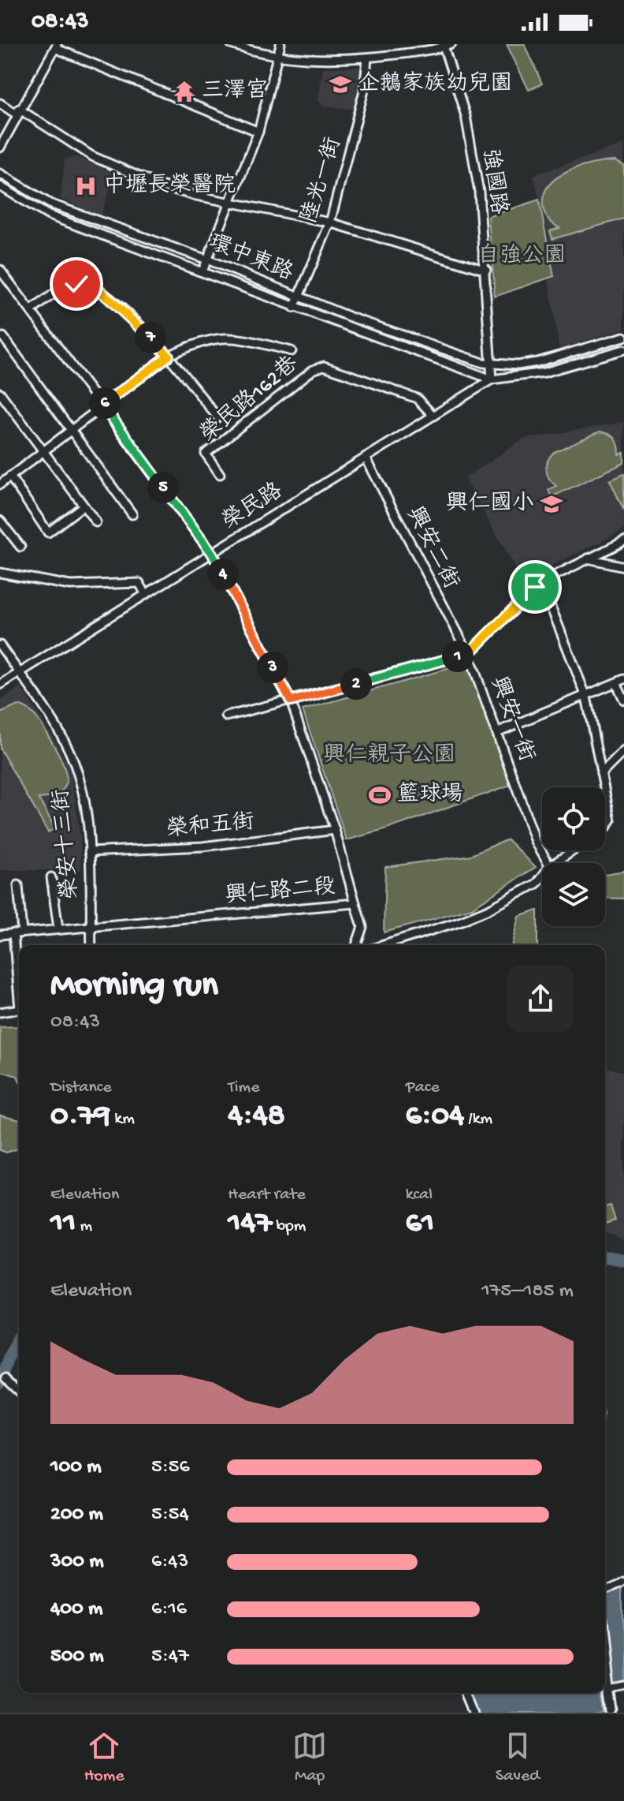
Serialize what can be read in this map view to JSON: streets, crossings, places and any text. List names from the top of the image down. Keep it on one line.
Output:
{"streets":{"street":["陸光一街","強國路","環中東路","榮民路162巷","榮民路","興安二街","興安一街","榮和五街","榮安十三街","興仁路二段"]},"crossings":[["陸光一街","環中東路"],["強國路","環中東路"],["環中東路","榮民路"],["榮民路162巷","榮民路"],["榮民路","興安二街"],["榮民路","榮安十三街"],["榮民路","興仁路二段"],["興安二街","興安一街"],["榮和五街","榮安十三街"],["榮和五街","興仁路二段"],["榮安十三街","興仁路二段"]],"parks":["自強公園","興仁親子公園"],"places":{"school or university":["企鵝家族幼兒園","興仁國小"],"temple":["三澤宮"],"hospital":["中壢長榮醫院"],"sports":["籃球場"]},"page":{"status":"08:43","pins":["7","6","5","4","1","3","2"],"heading":["Morning run","08:43"],"stats":[["Distance","0.79 km"],["Time","4:48"],["Pace","6:04 /km"],["Elevation","11 m"],["Heart rate","147 bpm"],["kcal","61"]],"chart":["Elevation","175–185 m"],"list":[{"name":"100 m","note":"5:56"},{"name":"200 m","note":"5:54"},{"name":"300 m","note":"6:43"},{"name":"400 m","note":"6:16"},{"name":"500 m","note":"5:47"}],"tabs":["Home","Map","Saved"]}}
